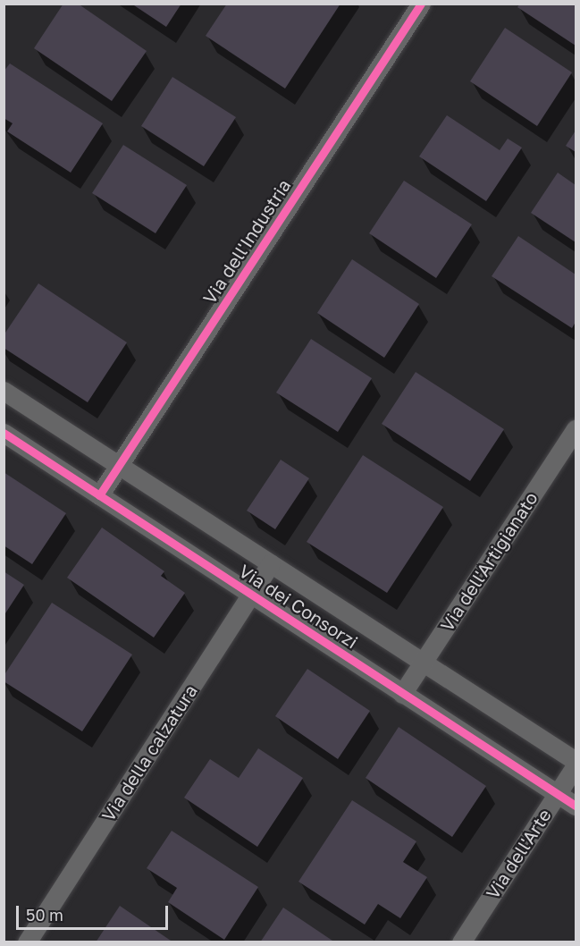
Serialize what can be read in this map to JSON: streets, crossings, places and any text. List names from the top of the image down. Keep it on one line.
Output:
{"streets":{"street":["Via dell'Industria","Via dell'Artigianato","Via dei Consorzi","Via della calzatura","Via dell'Arte"]},"crossings":[["Via dell'Industria","Via dei Consorzi"],["Via dell'Artigianato","Via dei Consorzi"],["Via dei Consorzi","Via della calzatura"],["Via dei Consorzi","Via dell'Arte"]],"scale_bar":"50 m"}
